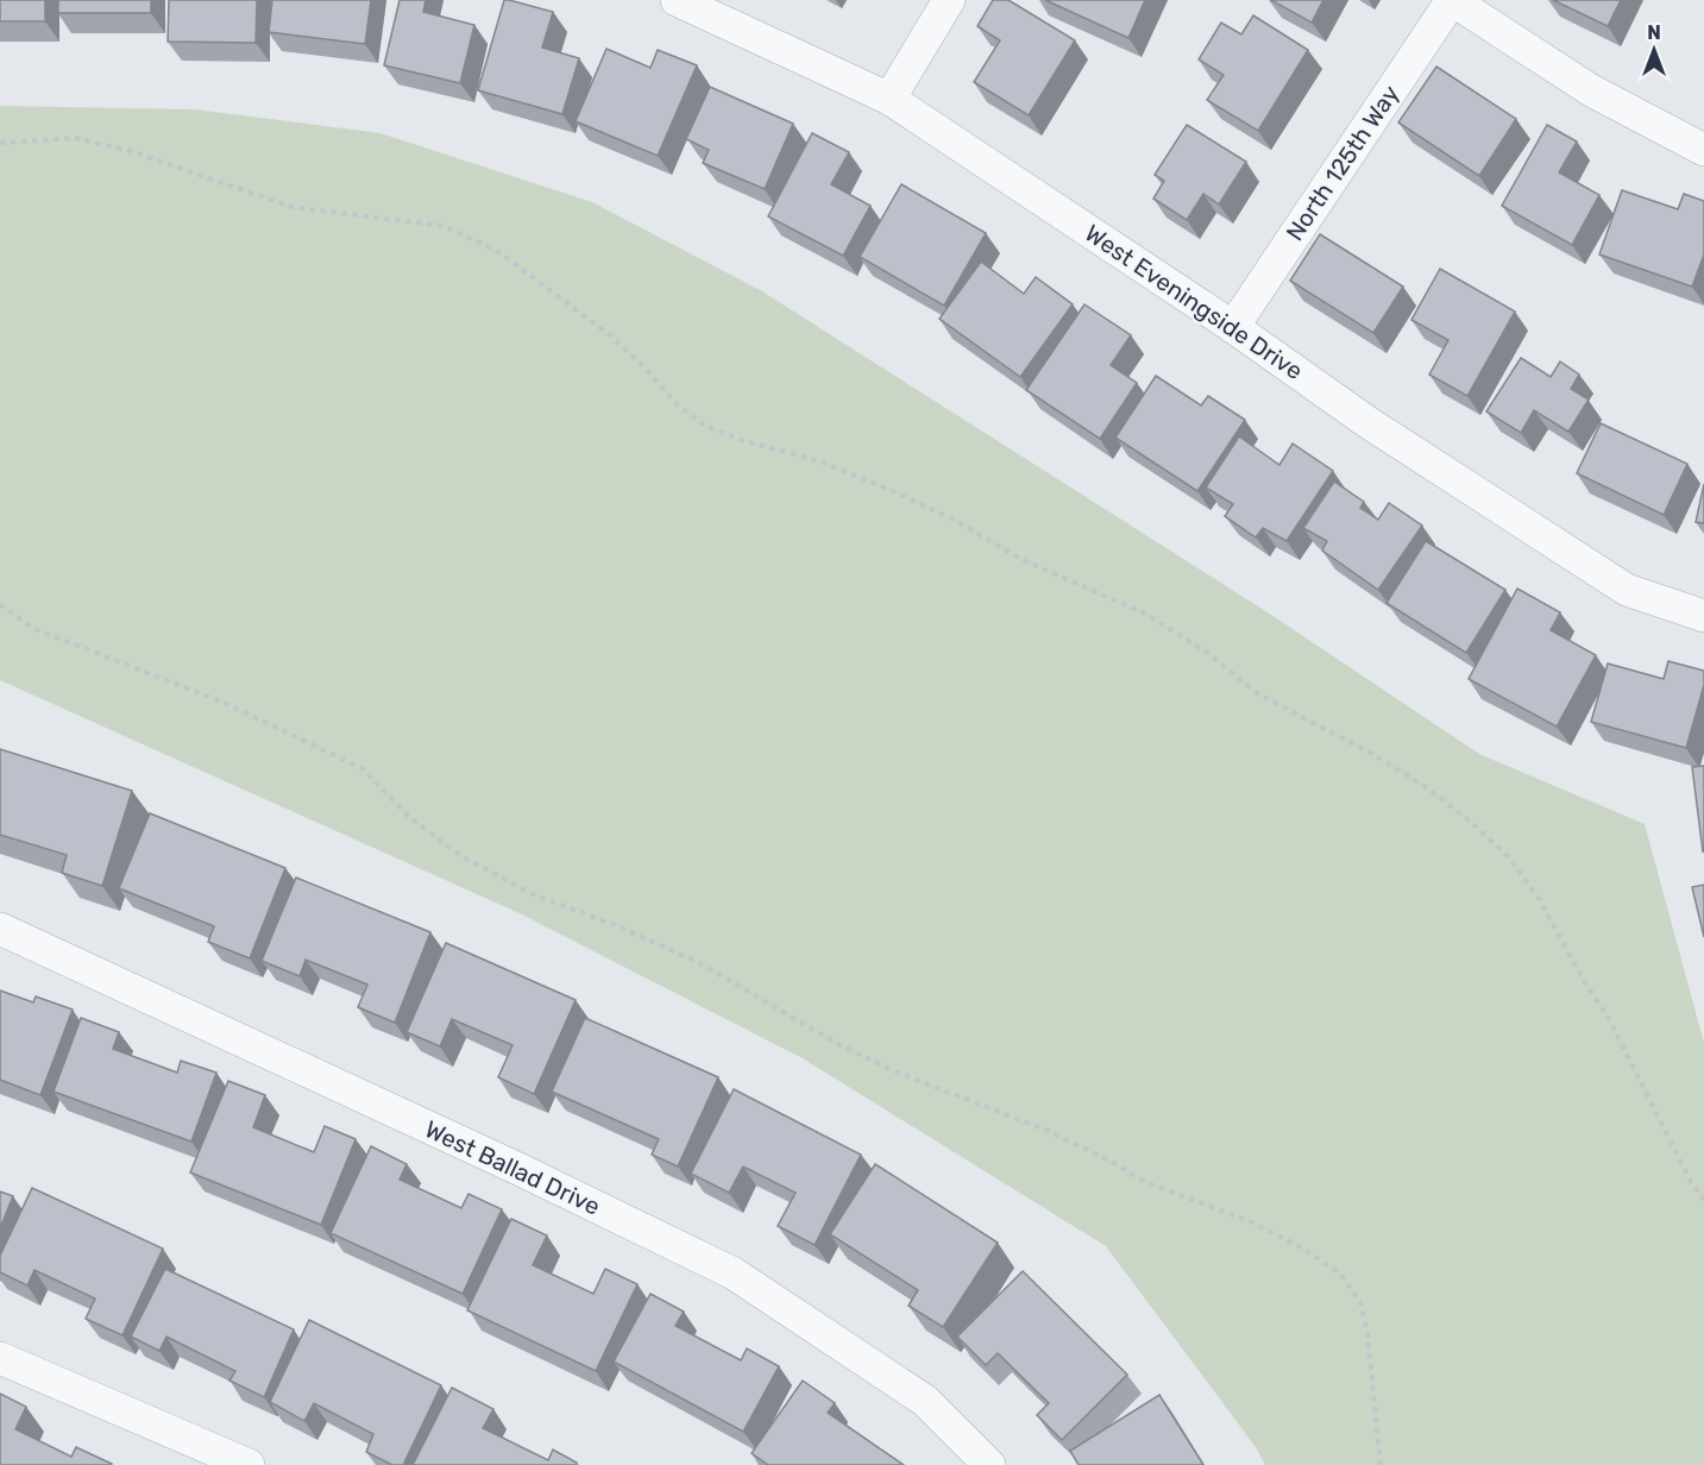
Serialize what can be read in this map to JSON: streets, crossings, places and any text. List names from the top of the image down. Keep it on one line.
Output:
{"streets":{"street":["North 125th Way","West Eveningside Drive","West Ballad Drive"]},"crossings":[["North 125th Way","West Eveningside Drive"]],"north":"top"}
